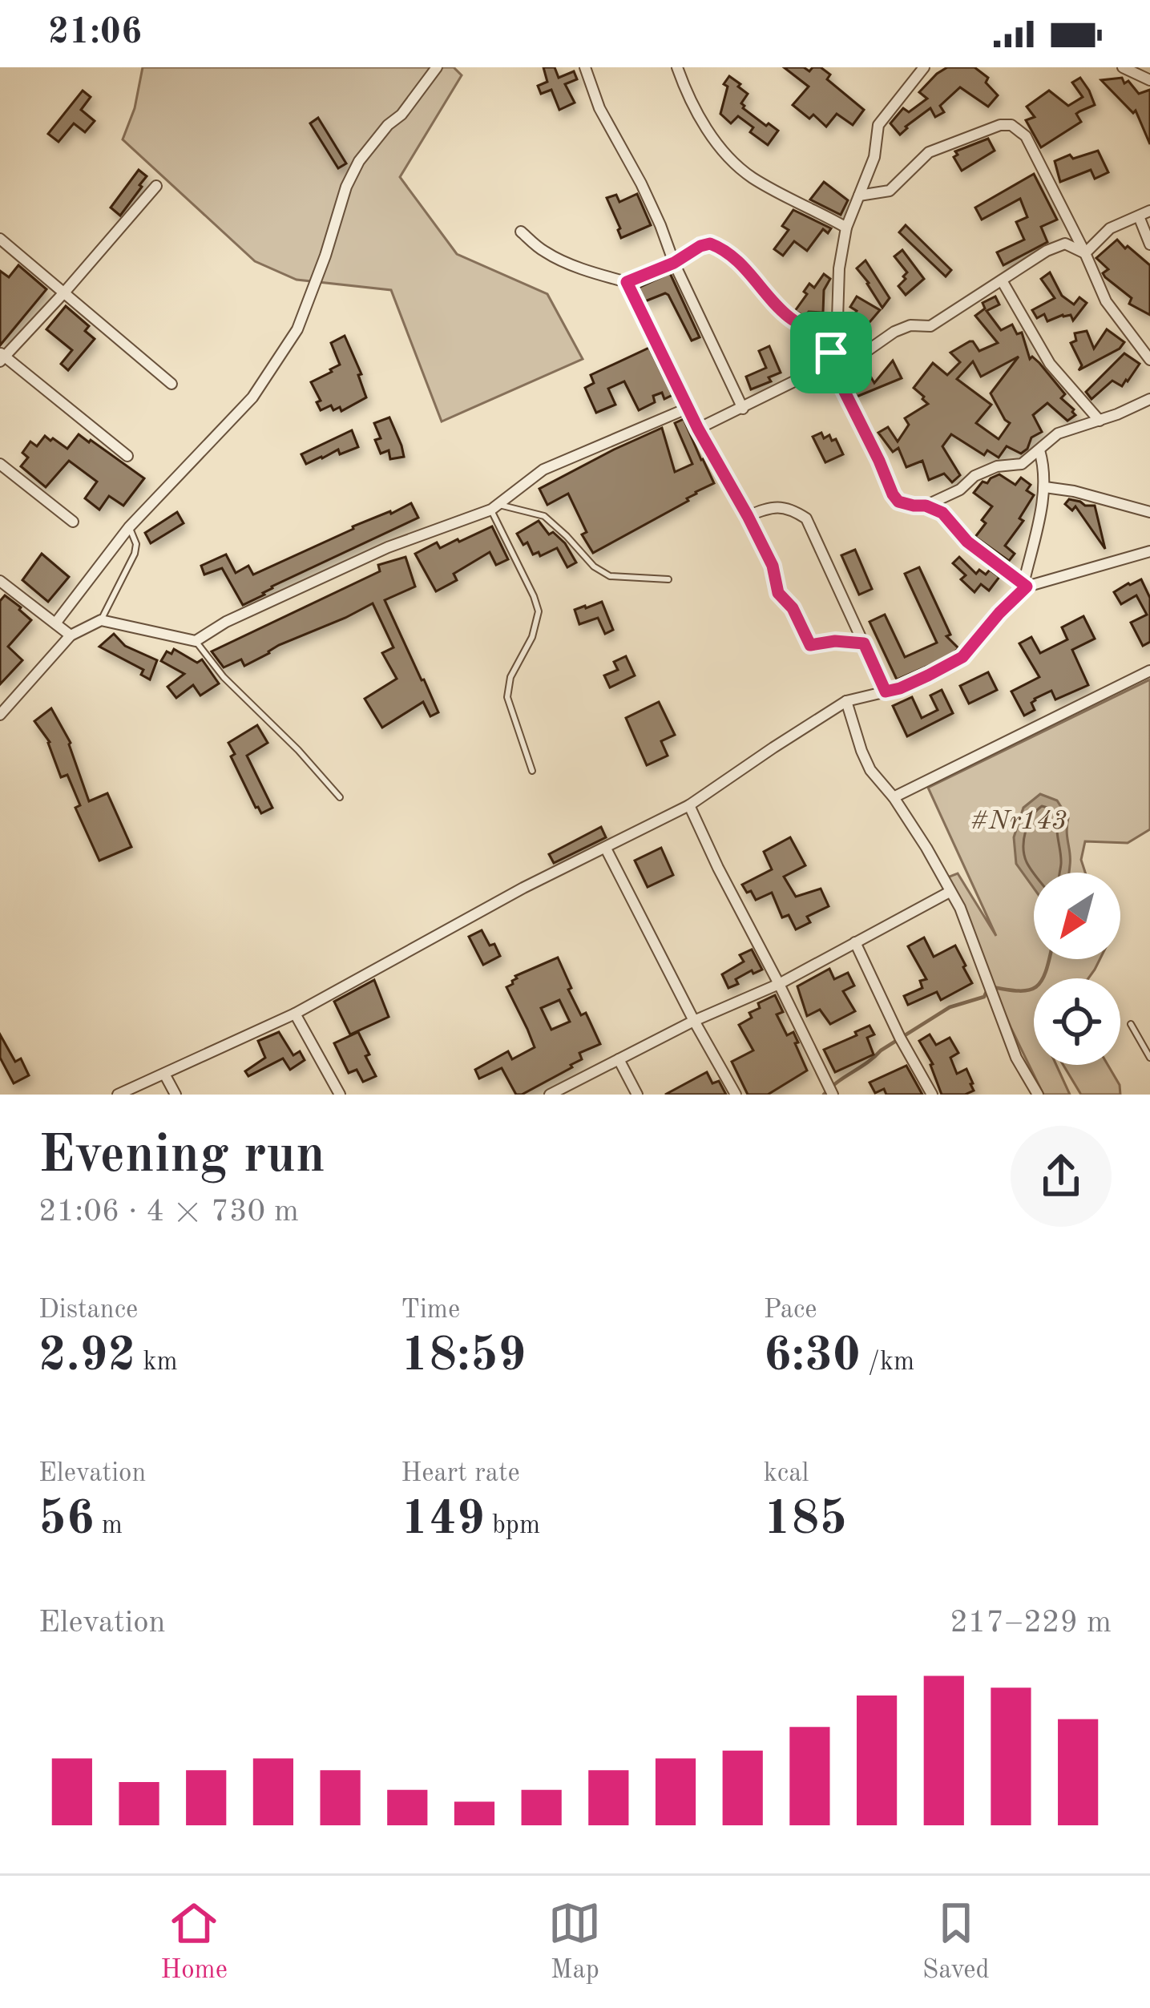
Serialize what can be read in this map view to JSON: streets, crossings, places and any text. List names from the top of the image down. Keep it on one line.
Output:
{"parks":["#Nr143"],"north":"bottom left","page":{"status":"21:06","heading":["Evening run","21:06 · 4 × 730 m"],"stats":[["Distance","2.92 km"],["Time","18:59"],["Pace","6:30 /km"],["Elevation","56 m"],["Heart rate","149 bpm"],["kcal","185"]],"chart":["Elevation","217–229 m"],"tabs":["Home","Map","Saved"]}}
